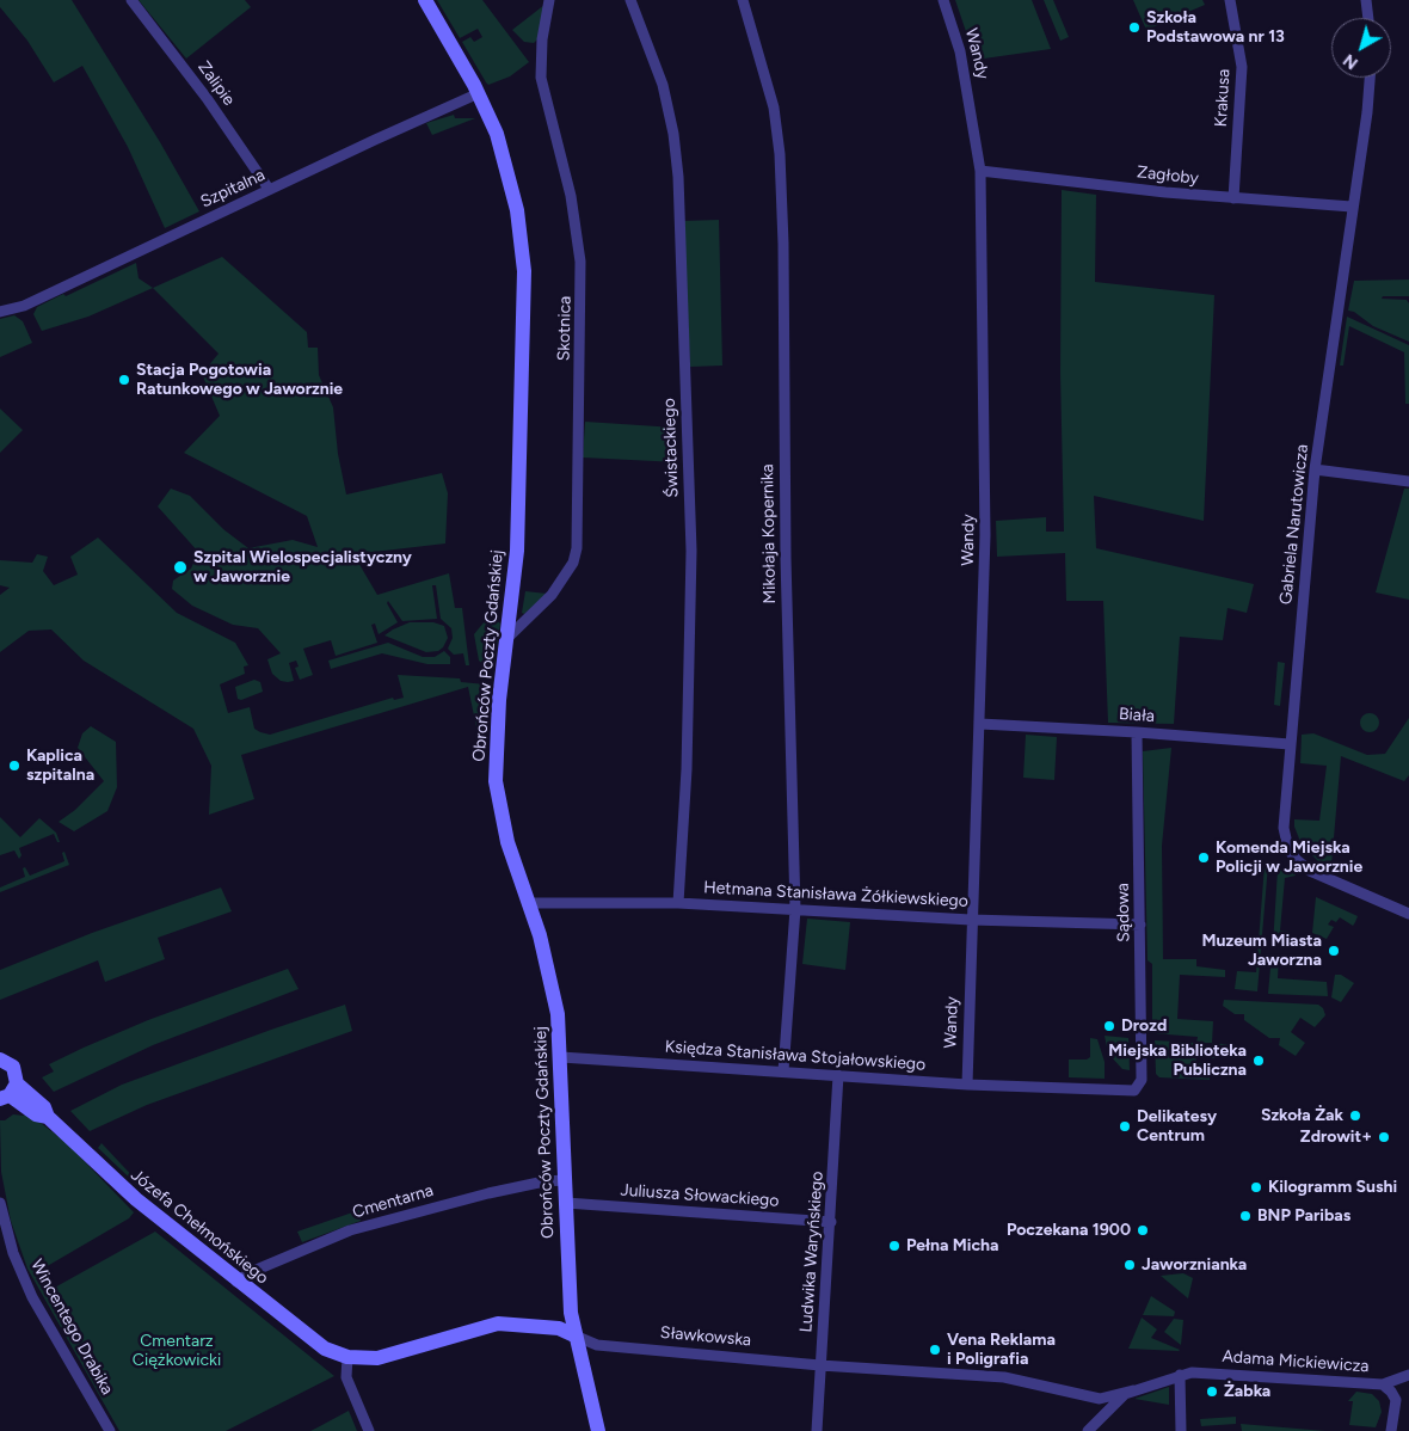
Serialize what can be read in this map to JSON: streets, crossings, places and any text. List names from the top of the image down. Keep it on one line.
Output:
{"streets":{"street":["Wandy","Zalipie","Krakusa","Zagłoby","Szpitalna","Skotnica","Świstackiego","Gabriela Narutowicza","Mikołaja Kopernika","Obrońców Poczty Gdańskiej","Biała","Hetmana Stanisława Żółkiewskiego","Sądowa","Księdza Stanisława Stojałowskiego","Juliusza Słowackiego","Cmentarna","Józefa Chełmońskiego","Ludwika Waryńskiego","Wincentego Drabika","Sławkowska","Adama Mickiewicza"]},"crossings":[["Wandy","Zagłoby"],["Wandy","Biała"],["Wandy","Hetmana Stanisława Żółkiewskiego"],["Wandy","Księdza Stanisława Stojałowskiego"],["Zalipie","Szpitalna"],["Krakusa","Zagłoby"],["Zagłoby","Gabriela Narutowicza"],["Szpitalna","Obrońców Poczty Gdańskiej"],["Skotnica","Obrońców Poczty Gdańskiej"],["Świstackiego","Hetmana Stanisława Żółkiewskiego"],["Gabriela Narutowicza","Biała"],["Mikołaja Kopernika","Hetmana Stanisława Żółkiewskiego"],["Mikołaja Kopernika","Księdza Stanisława Stojałowskiego"],["Obrońców Poczty Gdańskiej","Hetmana Stanisława Żółkiewskiego"],["Obrońców Poczty Gdańskiej","Księdza Stanisława Stojałowskiego"],["Obrońców Poczty Gdańskiej","Juliusza Słowackiego"],["Obrońców Poczty Gdańskiej","Cmentarna"],["Obrońców Poczty Gdańskiej","Sławkowska"],["Biała","Sądowa"],["Hetmana Stanisława Żółkiewskiego","Sądowa"],["Sądowa","Księdza Stanisława Stojałowskiego"],["Księdza Stanisława Stojałowskiego","Ludwika Waryńskiego"],["Juliusza Słowackiego","Ludwika Waryńskiego"],["Cmentarna","Józefa Chełmońskiego"],["Józefa Chełmońskiego","Sławkowska"],["Ludwika Waryńskiego","Sławkowska"],["Sławkowska","Adama Mickiewicza"]],"parks":["Cmentarz Ciężkowicki"],"places":["Szkoła Podstawowa nr 13","Stacja Pogotowia Ratunkowego w Jaworznie","Szpital Wielospecjalistyczny w Jaworznie","Kaplica szpitalna","Komenda Miejska Policji w Jaworznie","Muzeum Miasta Jaworzna","Drozd","Miejska Biblioteka Publiczna","Szkoła Żak","Delikatesy Centrum","Zdrowit+","Kilogramm Sushi","BNP Paribas","Poczekana 1900","Pełna Micha","Jaworznianka","Vena Reklama i Poligrafia","Żabka"],"north":"bottom left"}
